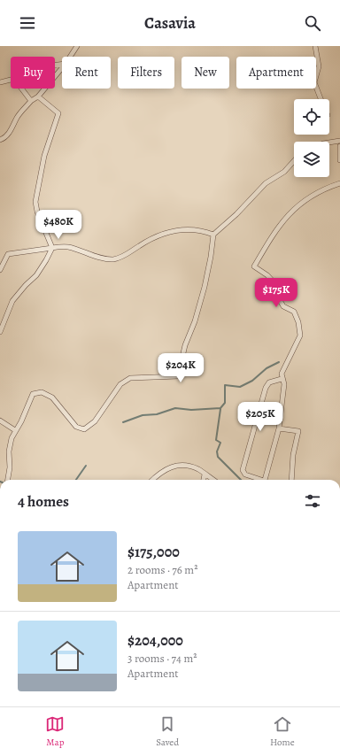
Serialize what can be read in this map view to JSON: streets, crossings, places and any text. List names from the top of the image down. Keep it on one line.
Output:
{"page":{"header":"Casavia","chip":["Buy","Rent","Filters","New","Apartment"],"price":["$480K","$175K","$204K","$205K"],"heading":"4 homes","list":[{"name":"$175,000","note":"2 rooms · 76 m² · Apartment"},{"name":"$204,000","note":"3 rooms · 74 m² · Apartment"}],"tabs":["Map","Saved","Home"]}}
